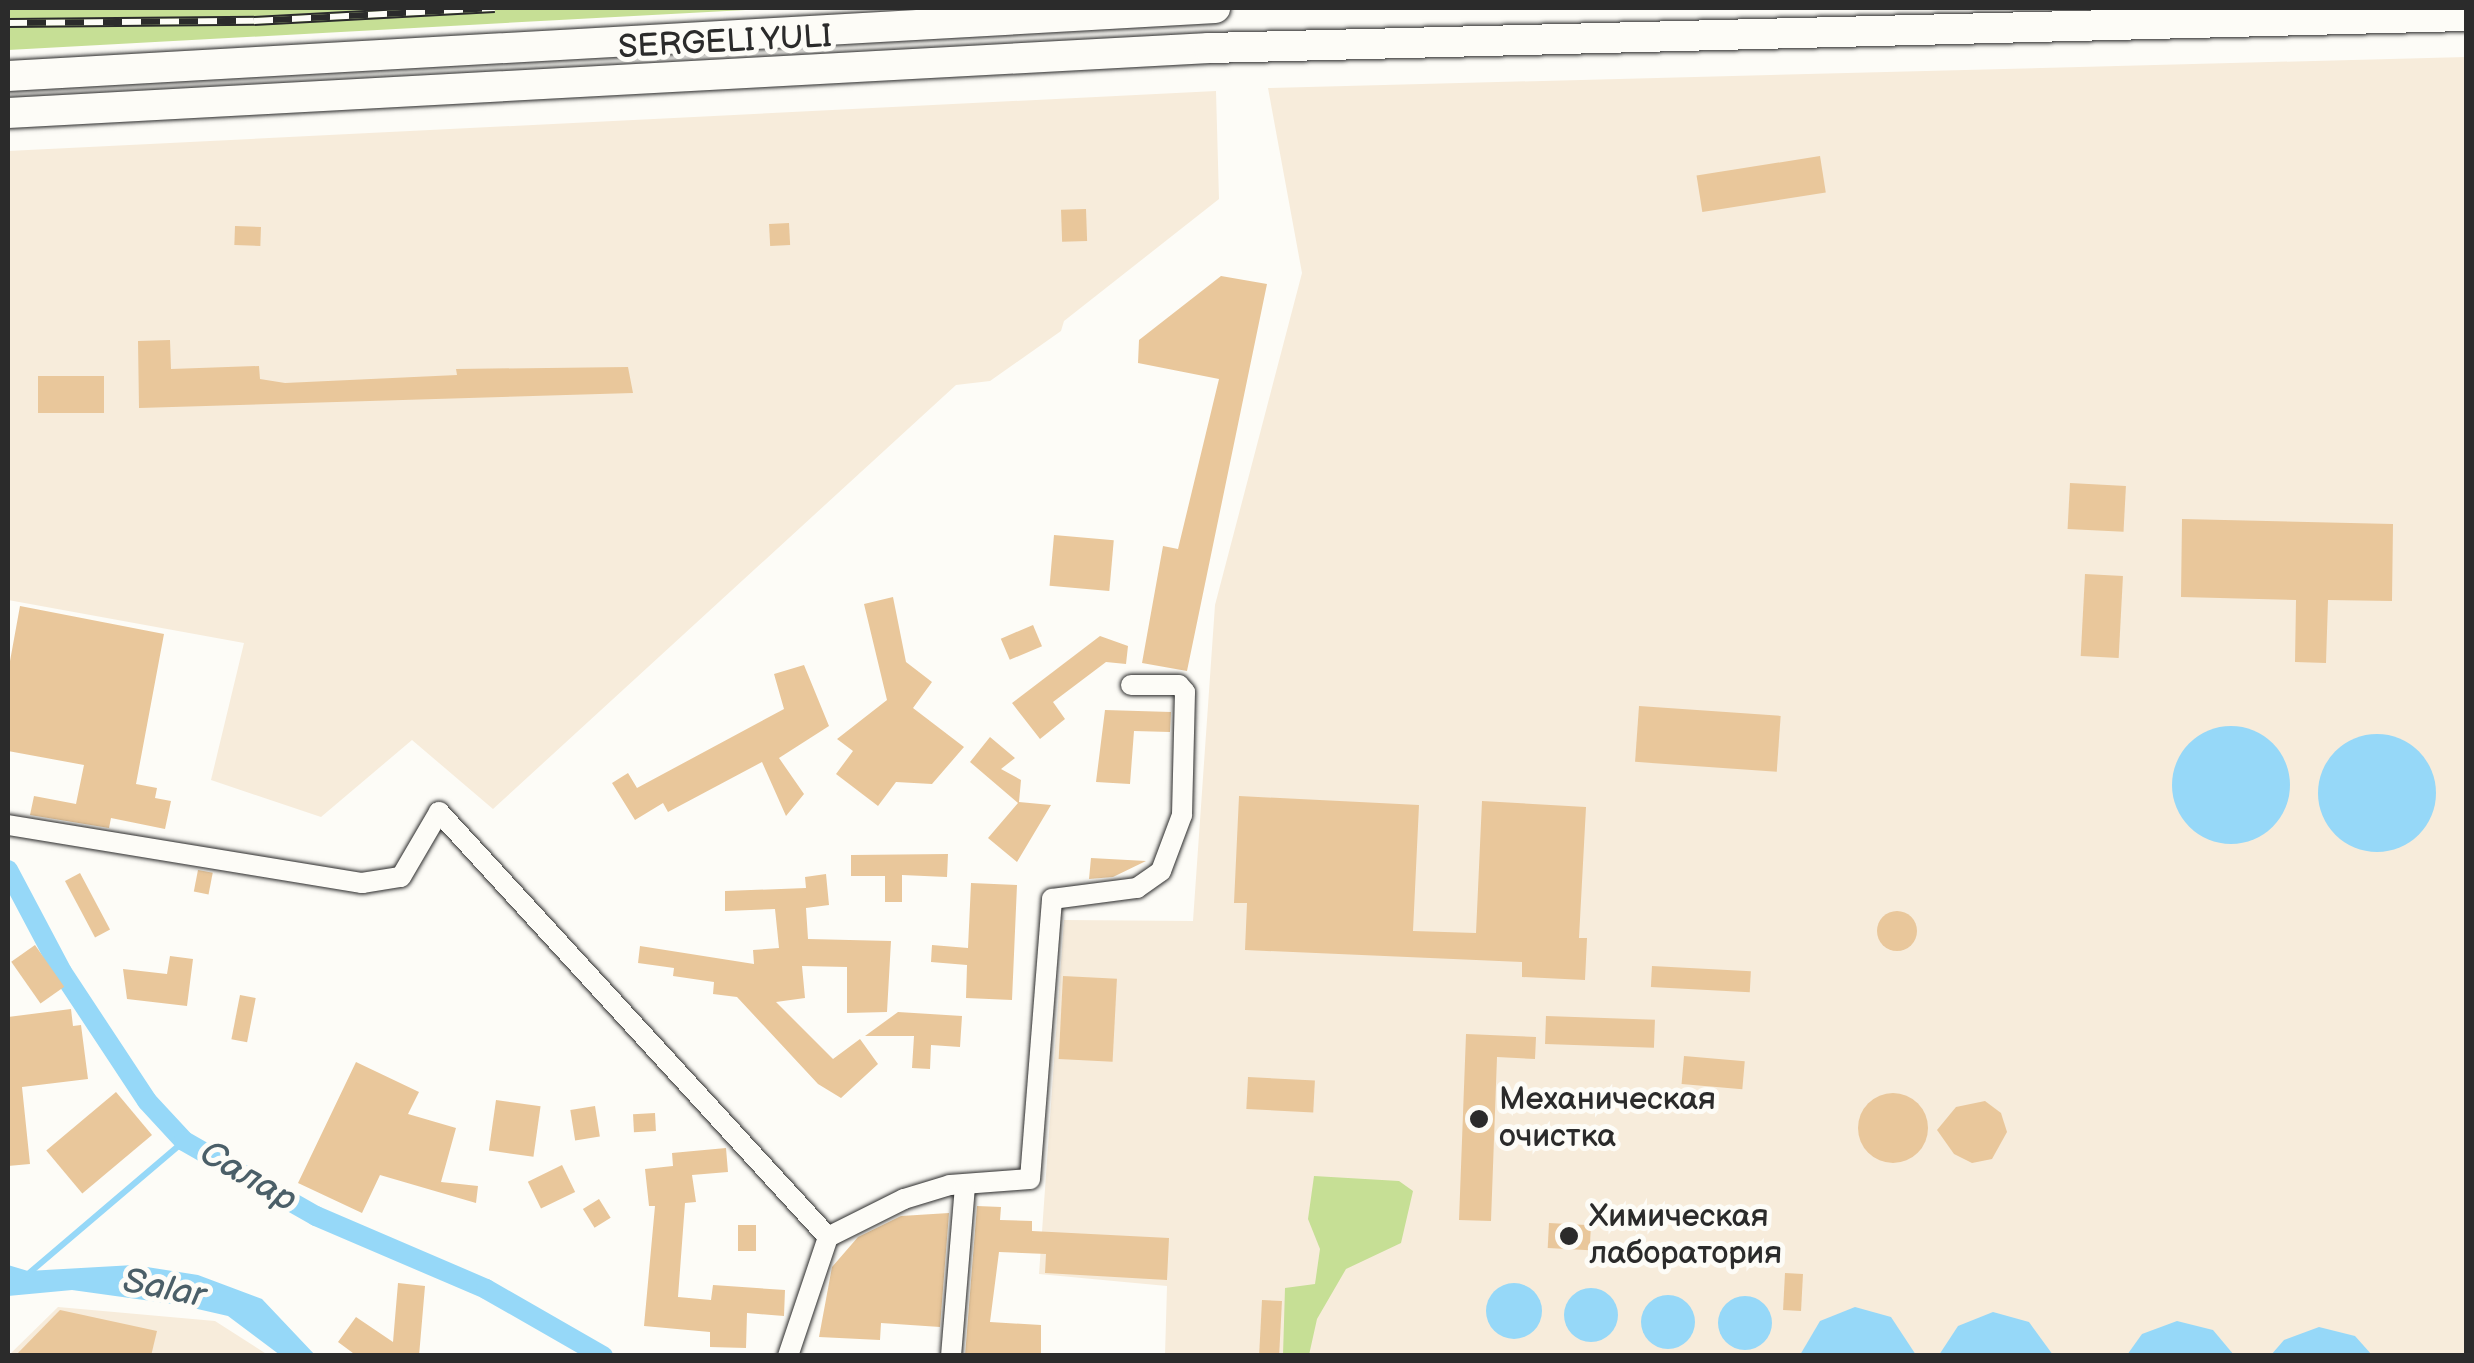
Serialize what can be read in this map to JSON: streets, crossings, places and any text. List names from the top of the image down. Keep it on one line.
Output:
{"streets":{"main road":["SERGELI YULI"]},"water":["Салар","Salar"],"places":["Механическая очистка","Химическая лаборатория"]}
